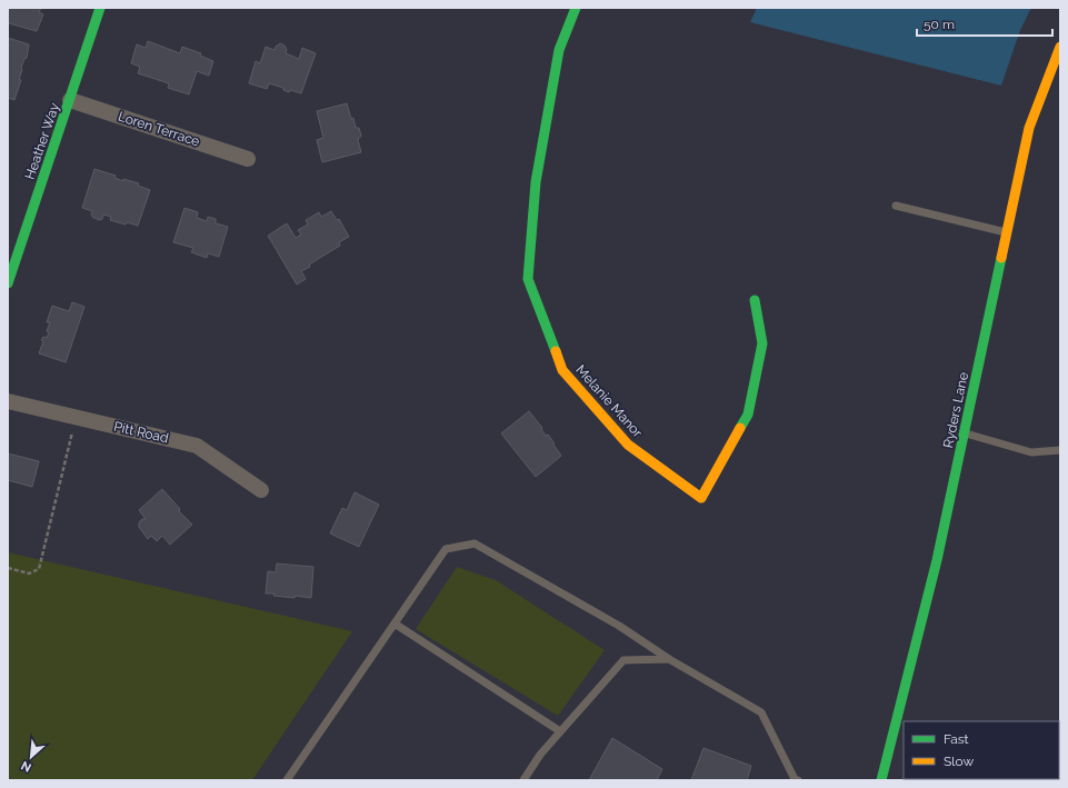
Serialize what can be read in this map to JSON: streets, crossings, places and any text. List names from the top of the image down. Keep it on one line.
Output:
{"streets":{"street":["Loren Terrace","Heather Way","Melanie Manor","Ryders Lane","Pitt Road"]},"crossings":[["Loren Terrace","Heather Way"]],"legend":["Fast","Slow"],"scale_bar":"50 m","north":"bottom left"}
